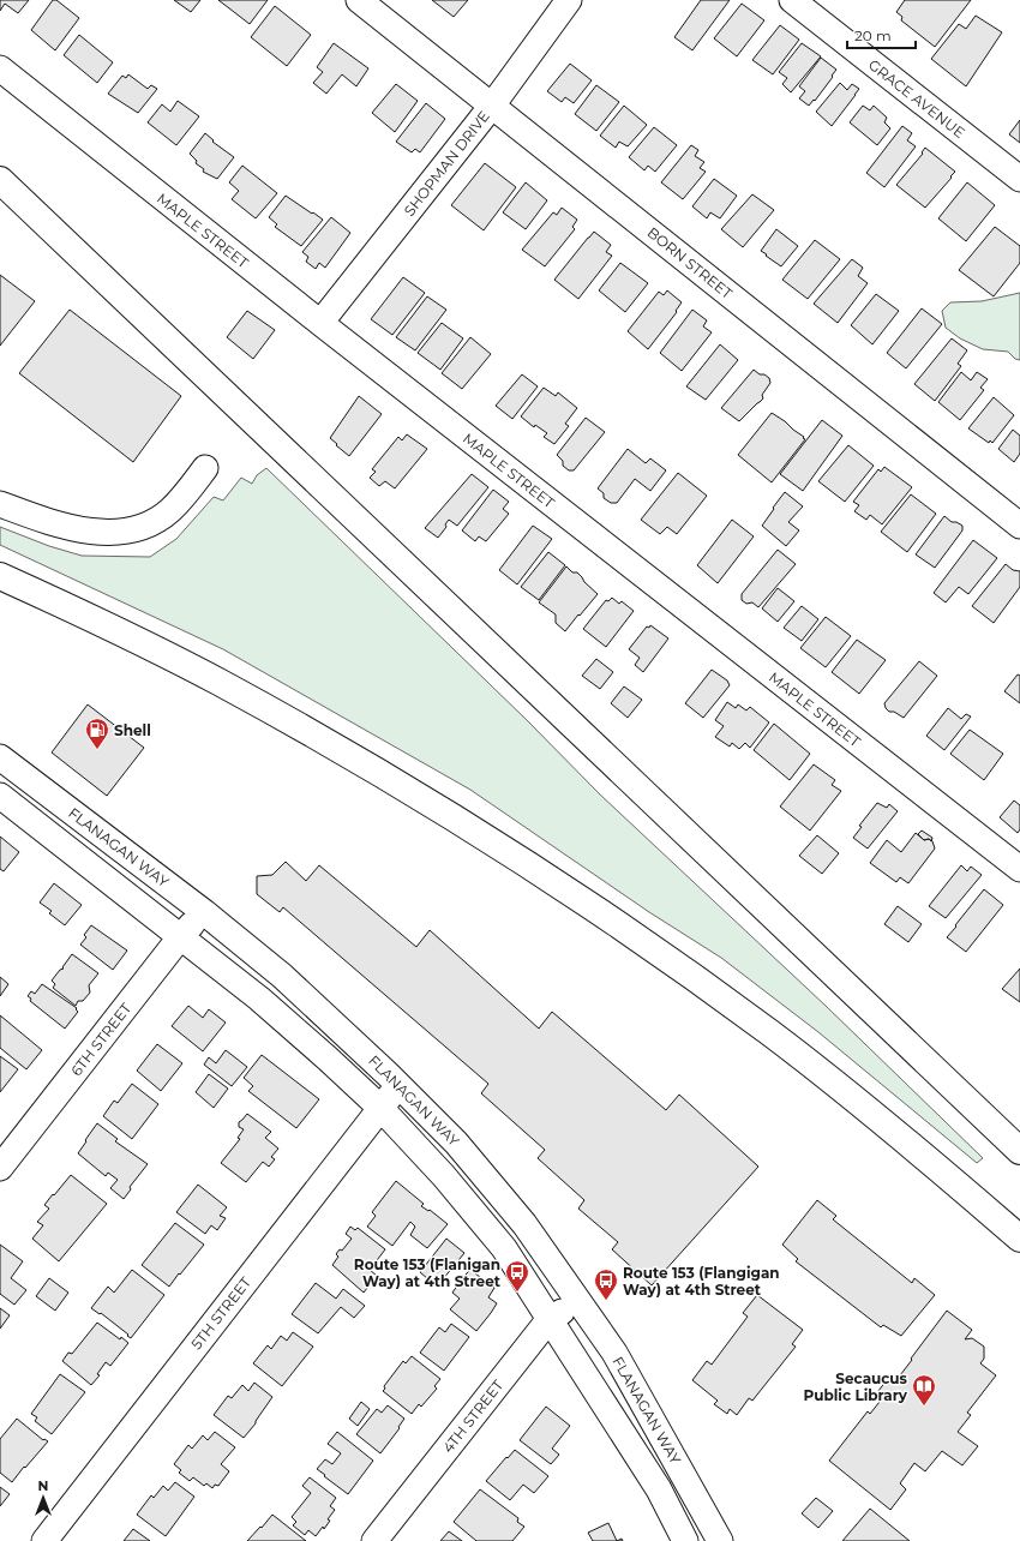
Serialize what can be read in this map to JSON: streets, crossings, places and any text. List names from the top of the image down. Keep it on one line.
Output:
{"streets":{"street":["GRACE AVENUE","SHOPMAN DRIVE","MAPLE STREET","BORN STREET","FLANAGAN WAY","6TH STREET","5TH STREET","4TH STREET"]},"crossings":[["SHOPMAN DRIVE","MAPLE STREET"],["SHOPMAN DRIVE","BORN STREET"],["FLANAGAN WAY","6TH STREET"],["FLANAGAN WAY","5TH STREET"],["FLANAGAN WAY","4TH STREET"]],"places":{"fuel station":["Shell"],"bus stop":["Route 153 (Flanigan Way) at 4th Street","Route 153 (Flangigan Way) at 4th Street"],"library":["Secaucus Public Library"]},"scale_bar":"20 m","north":"top"}
